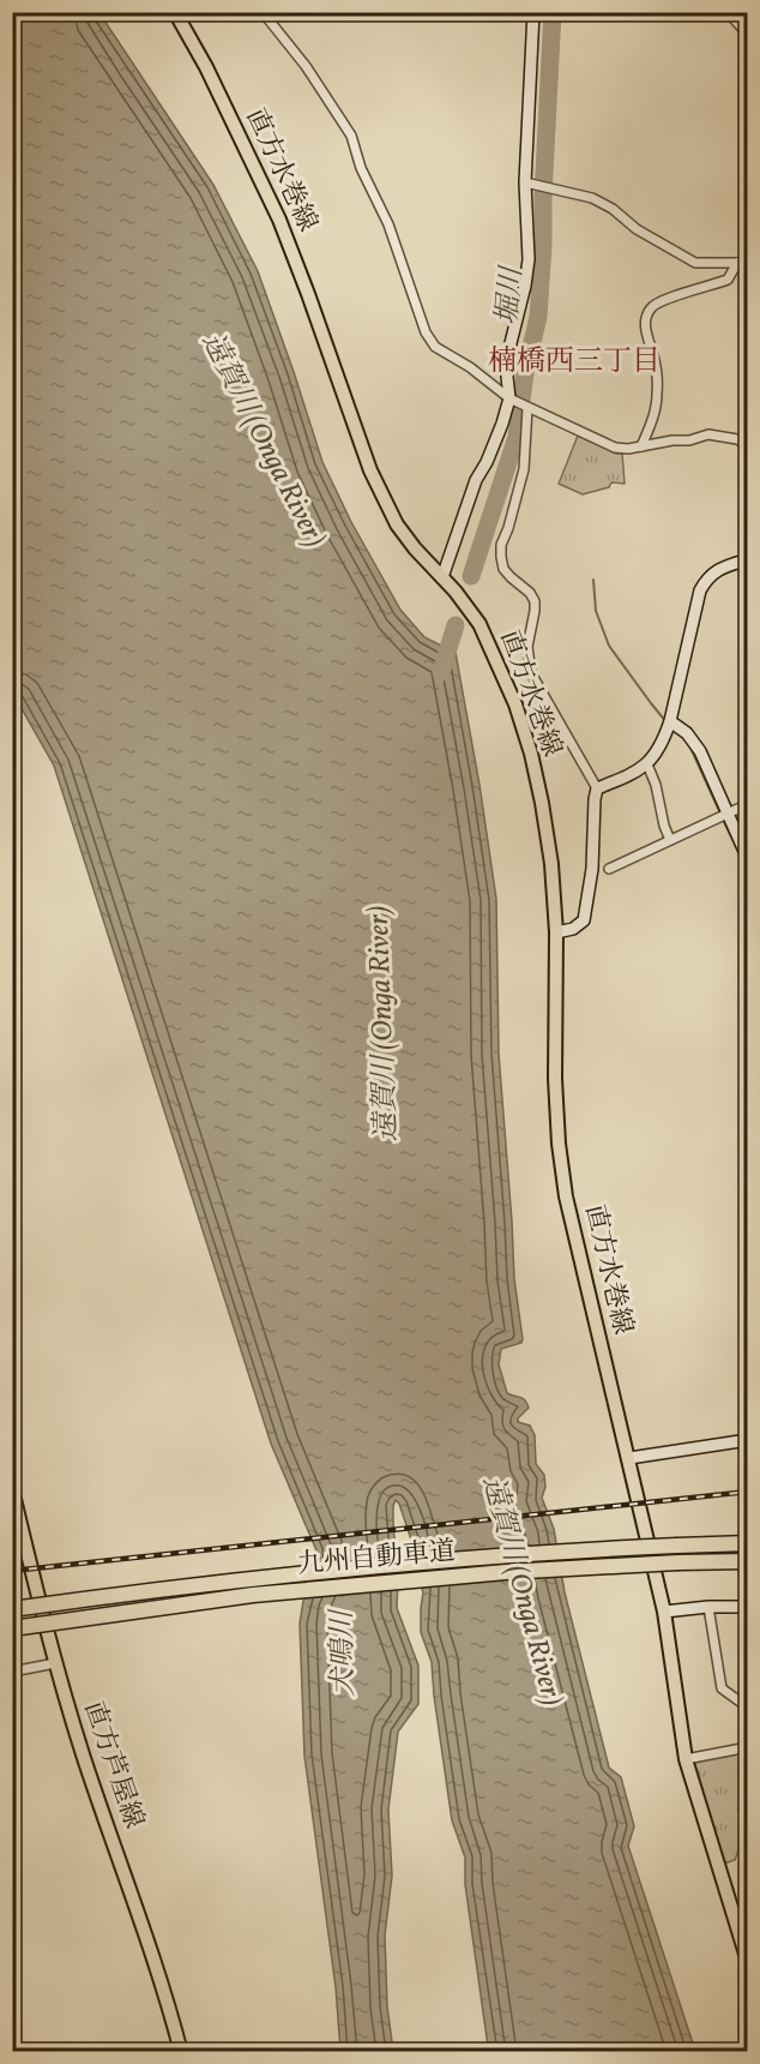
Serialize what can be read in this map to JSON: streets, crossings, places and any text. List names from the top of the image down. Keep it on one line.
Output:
{"streets":{"highway":["九州自動車道"],"main road":["直方水巻線","直方芦屋線"]},"districts":["楠橋西三丁目"],"water":["堀川","遠賀川 (Onga River)","犬鳴川"]}
